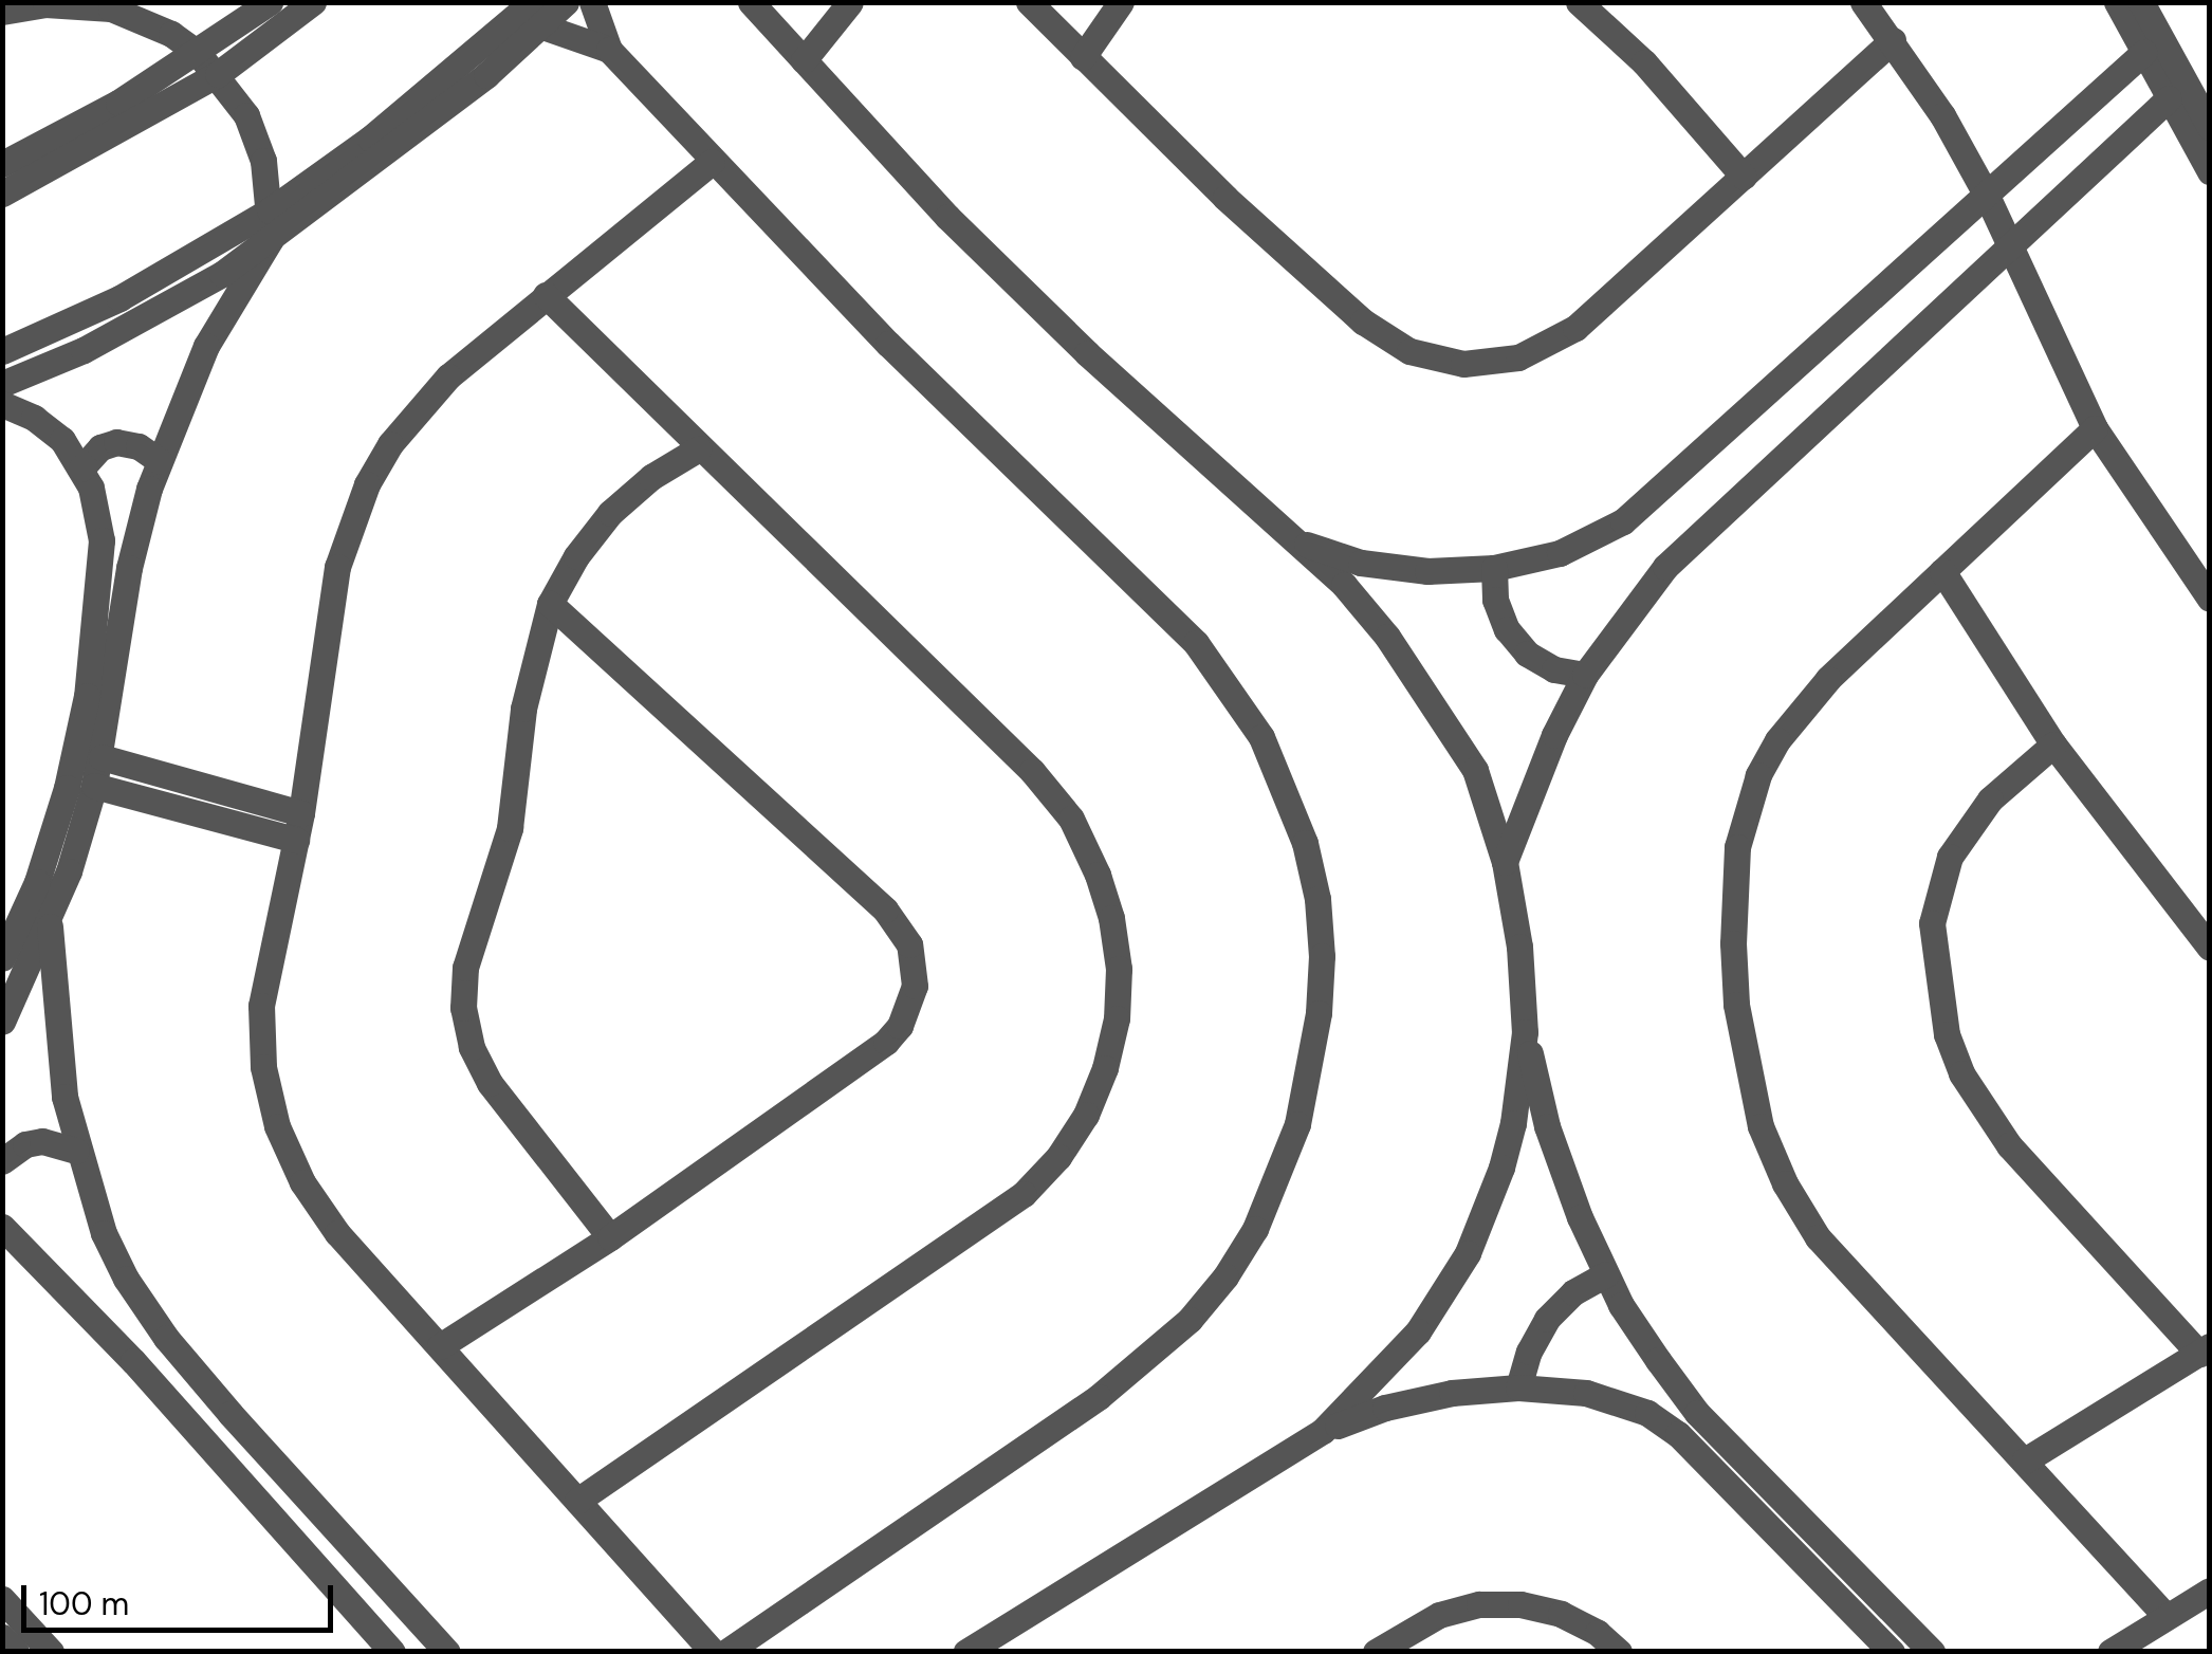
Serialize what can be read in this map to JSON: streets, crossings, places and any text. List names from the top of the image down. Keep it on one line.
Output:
{"scale_bar":"100 m"}
